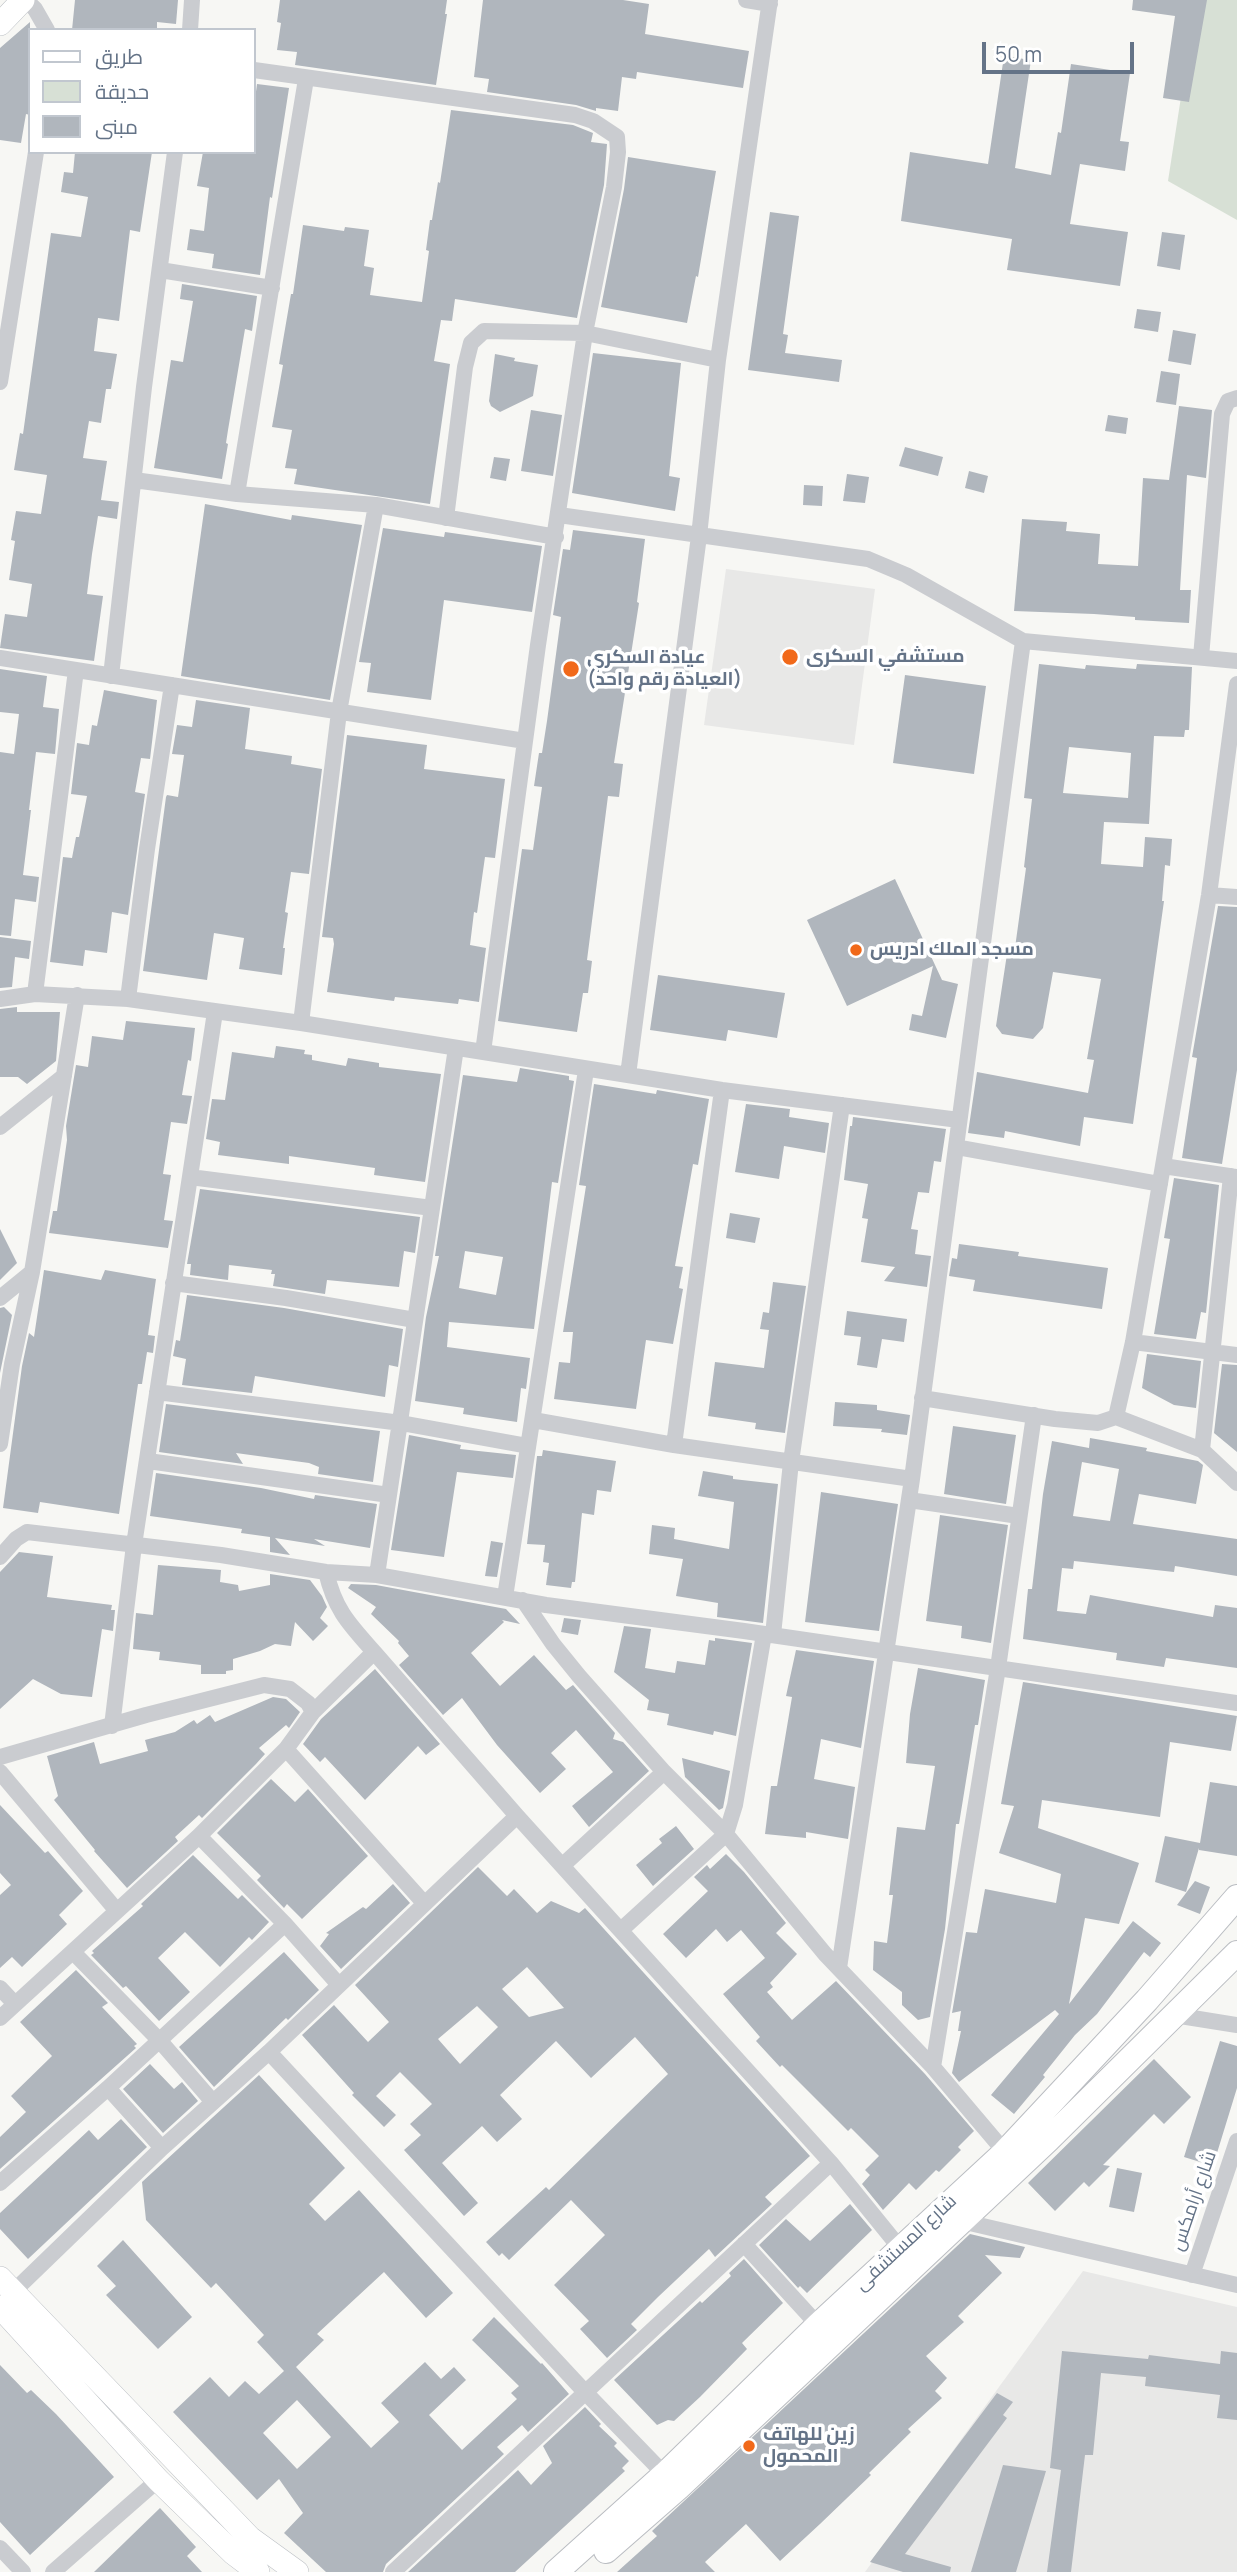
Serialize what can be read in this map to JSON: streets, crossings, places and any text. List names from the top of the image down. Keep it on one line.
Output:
{"streets":{"main road":["شارع المستشفى"],"street":["شارع أرامكس"]},"places":["مستشفي السكرى","عيادة السكري (العيادة رقم واحد)","مسجد الملك ادريس","زين للهاتف المحمول"],"legend":["طريق","حديقة","مبنى"],"scale_bar":"50 m"}
